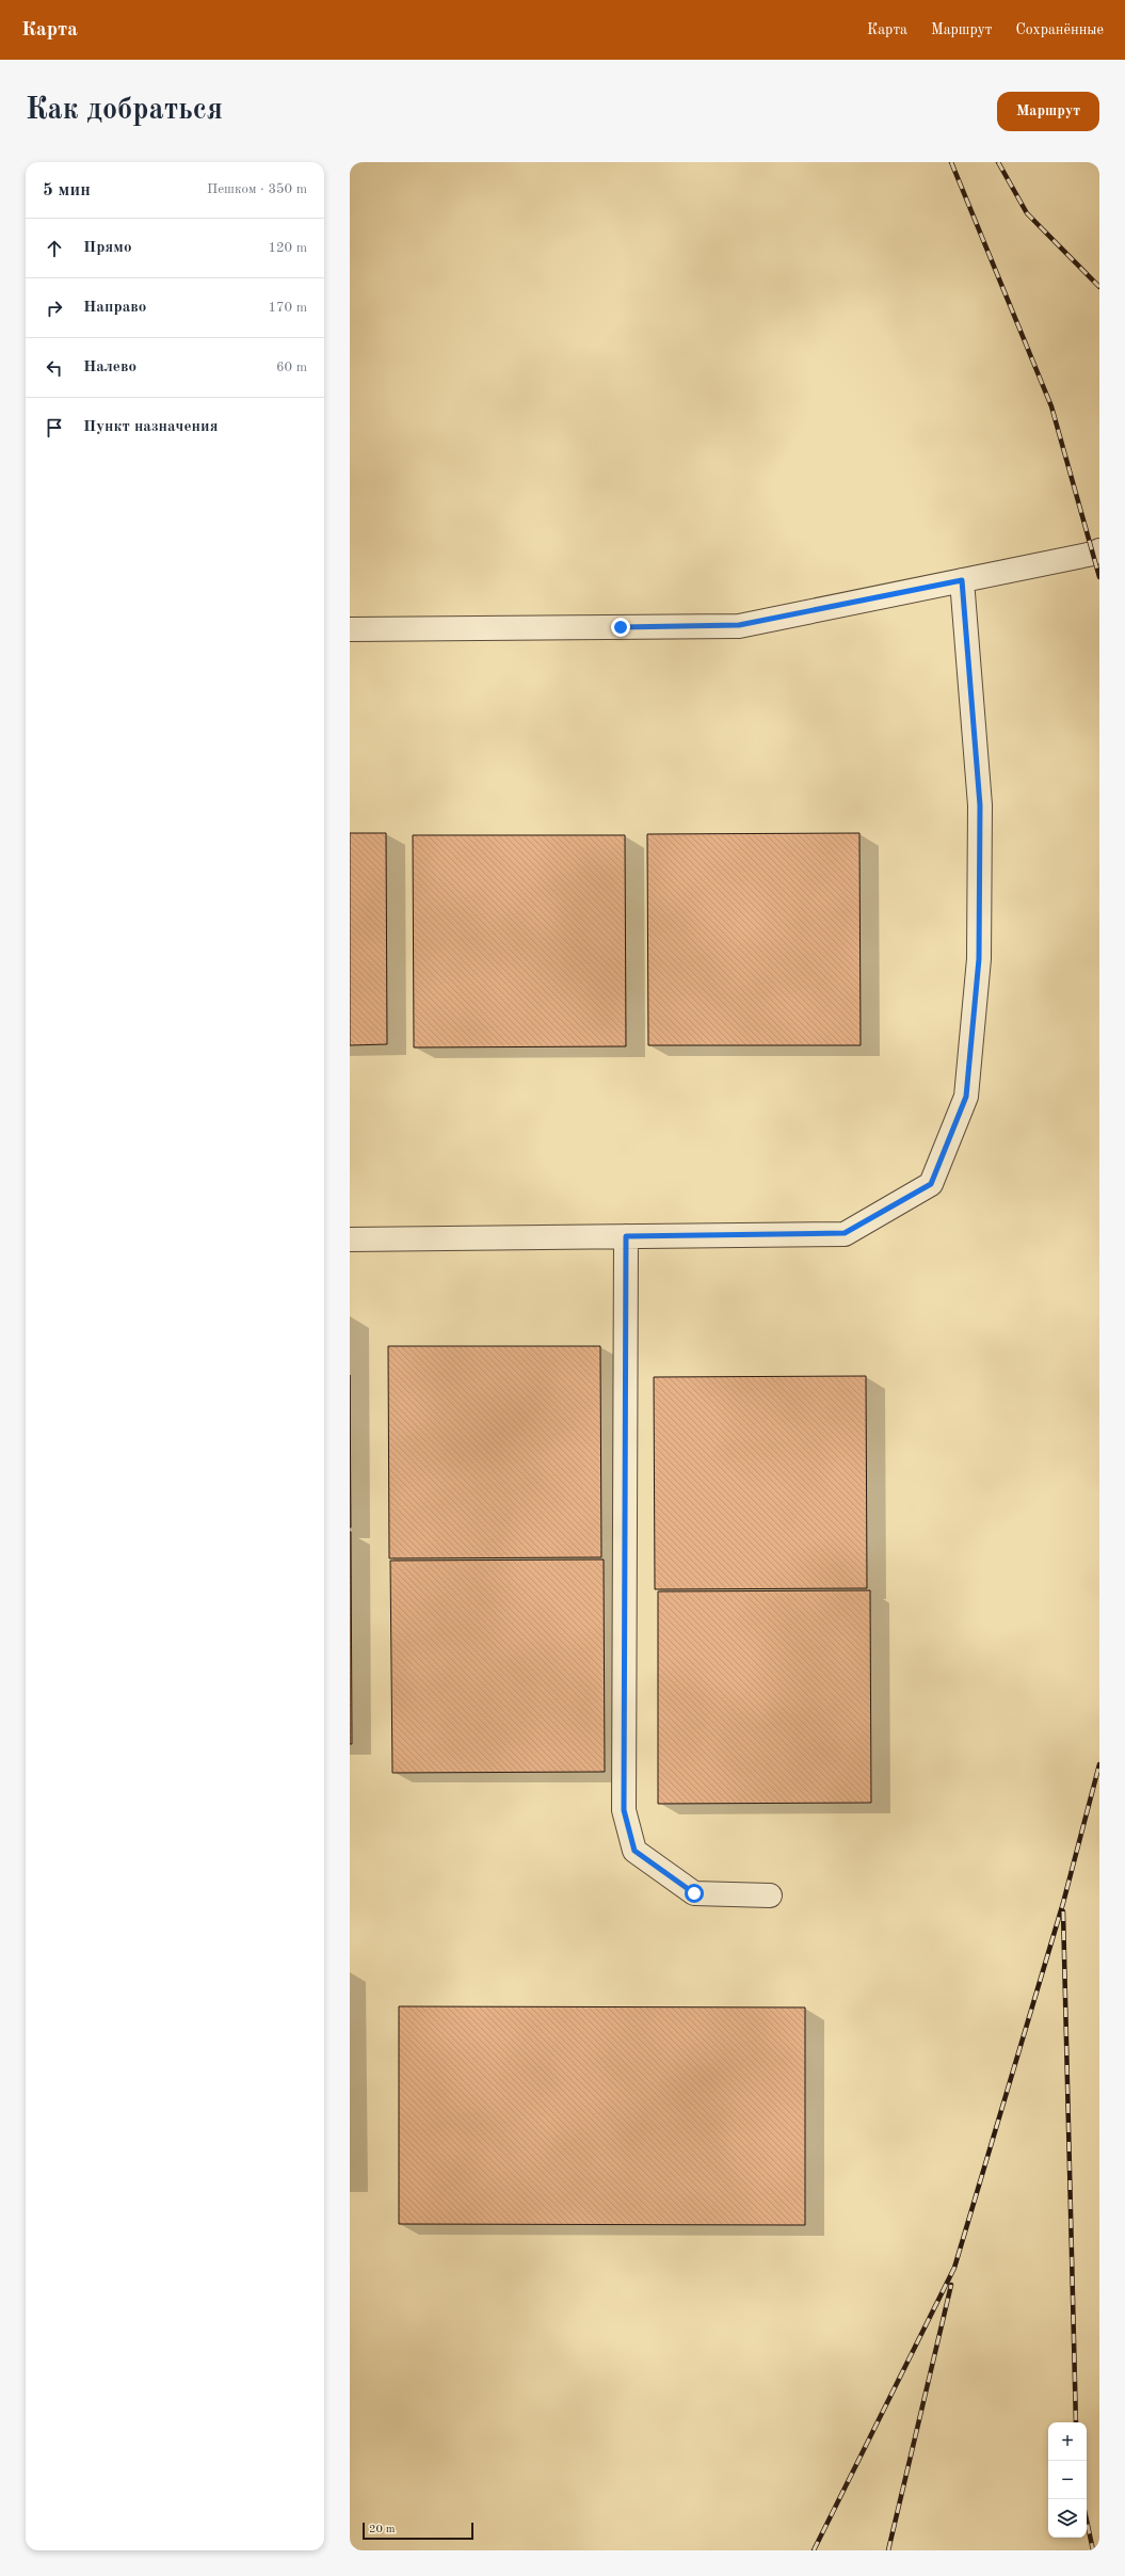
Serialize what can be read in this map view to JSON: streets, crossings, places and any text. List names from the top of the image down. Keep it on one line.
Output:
{"scale_bar":"20 m","page":{"header":"Карта","nav":["Карта","Маршрут","Сохранённые"],"buttons":"Маршрут","title":"Как добраться","heading":["5 мин","Пешком · 350 m"],"list":[["Прямо","120 m"],["Направо","170 m"],["Налево","60 m"],"Пункт назначения"],"map_buttons":["+","−"],"scale":"20 m"}}
